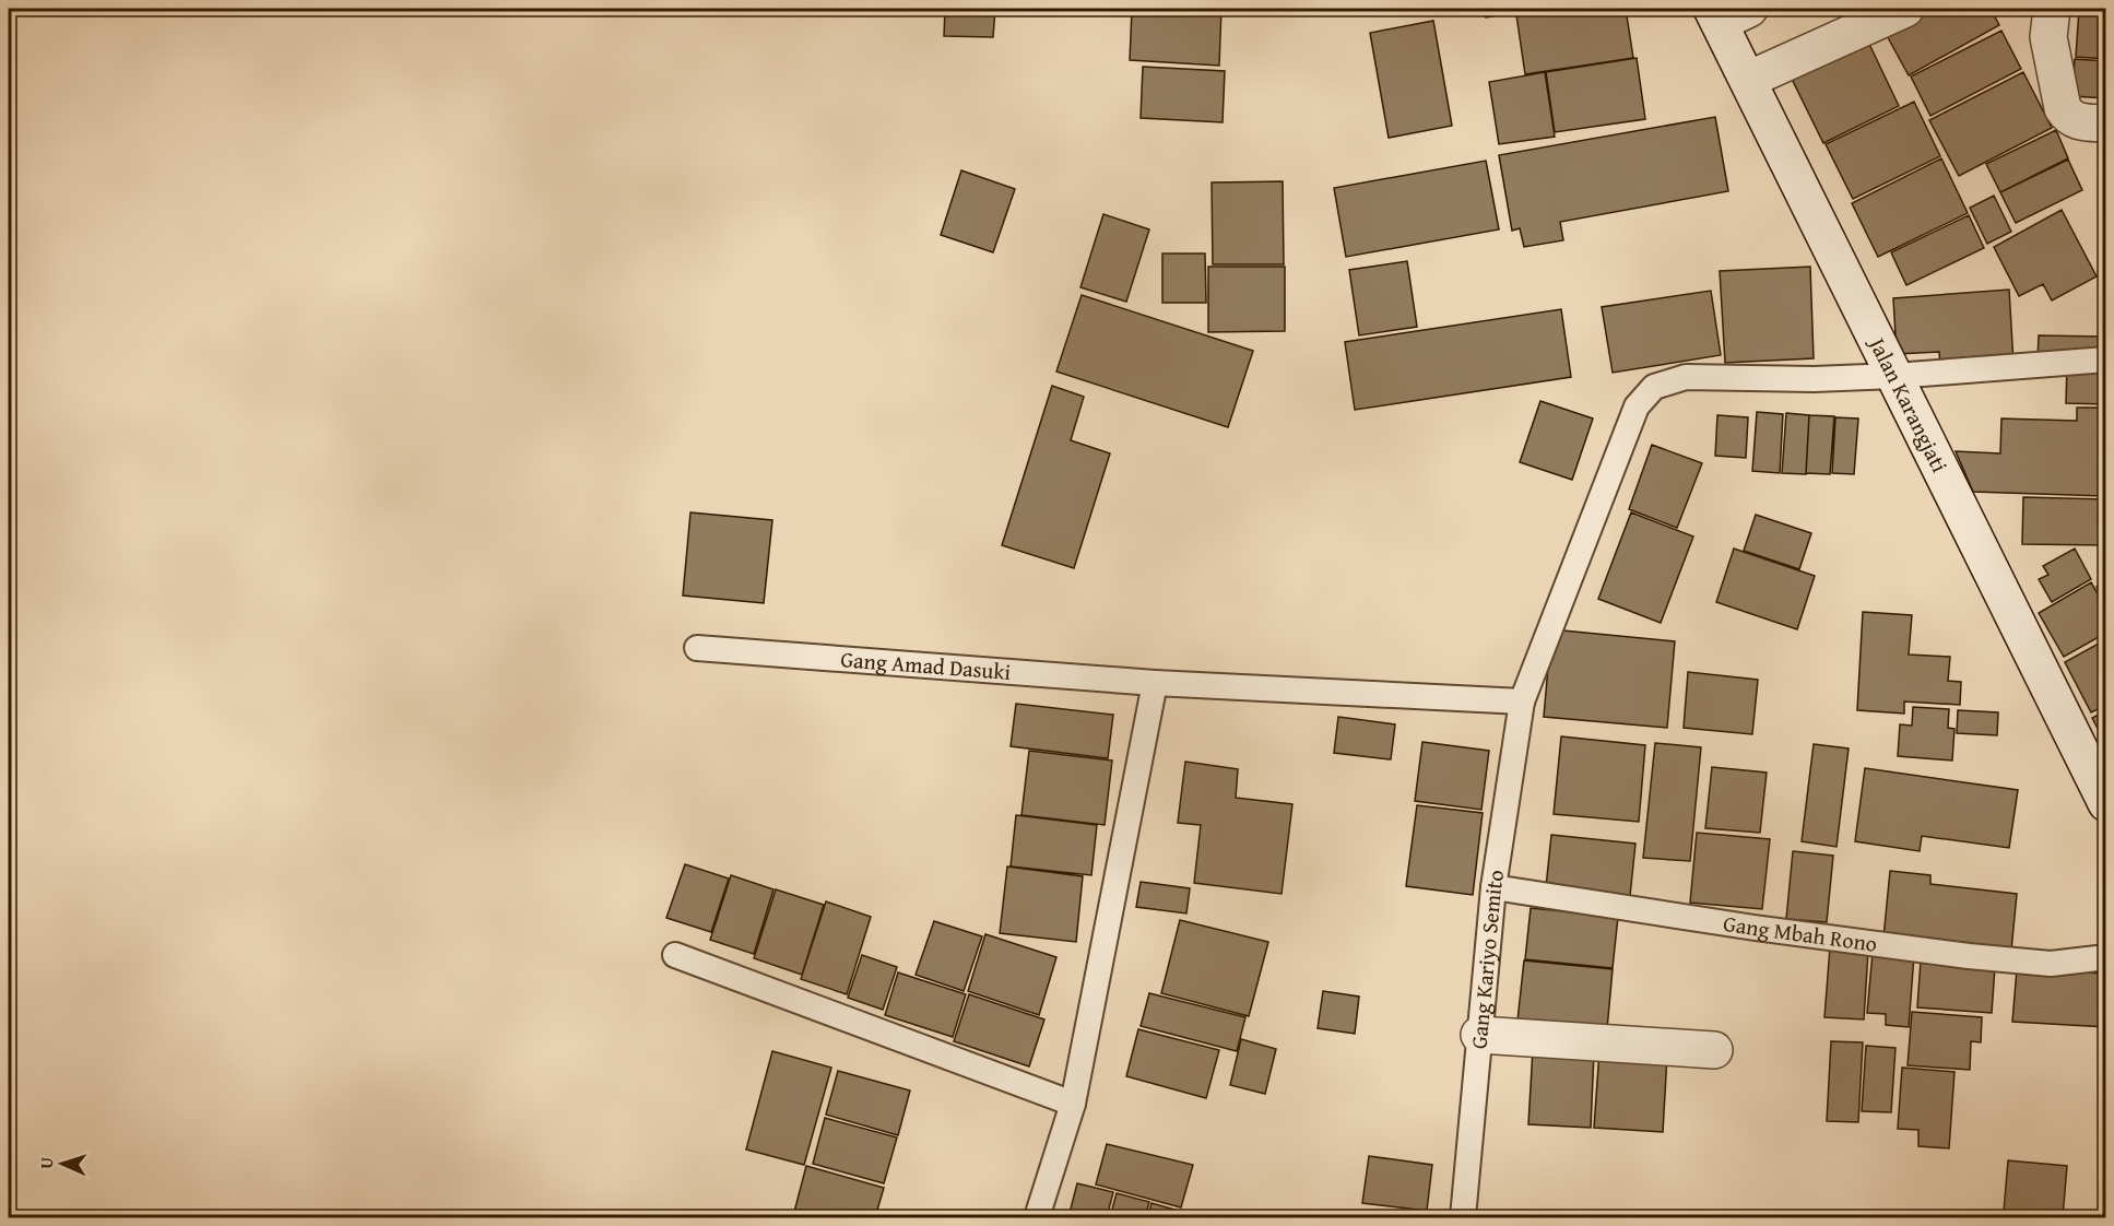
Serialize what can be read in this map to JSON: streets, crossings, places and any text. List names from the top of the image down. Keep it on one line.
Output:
{"streets":{"street":["Jalan Karangjati"],"lane":["Gang Amad Dasuki","Gang Mbah Rono","Gang Kariyo Semito"]},"crossings":[["Jalan Karangjati","Gang Kariyo Semito"],["Gang Amad Dasuki","Gang Kariyo Semito"],["Gang Mbah Rono","Gang Kariyo Semito"]],"north":"left"}
